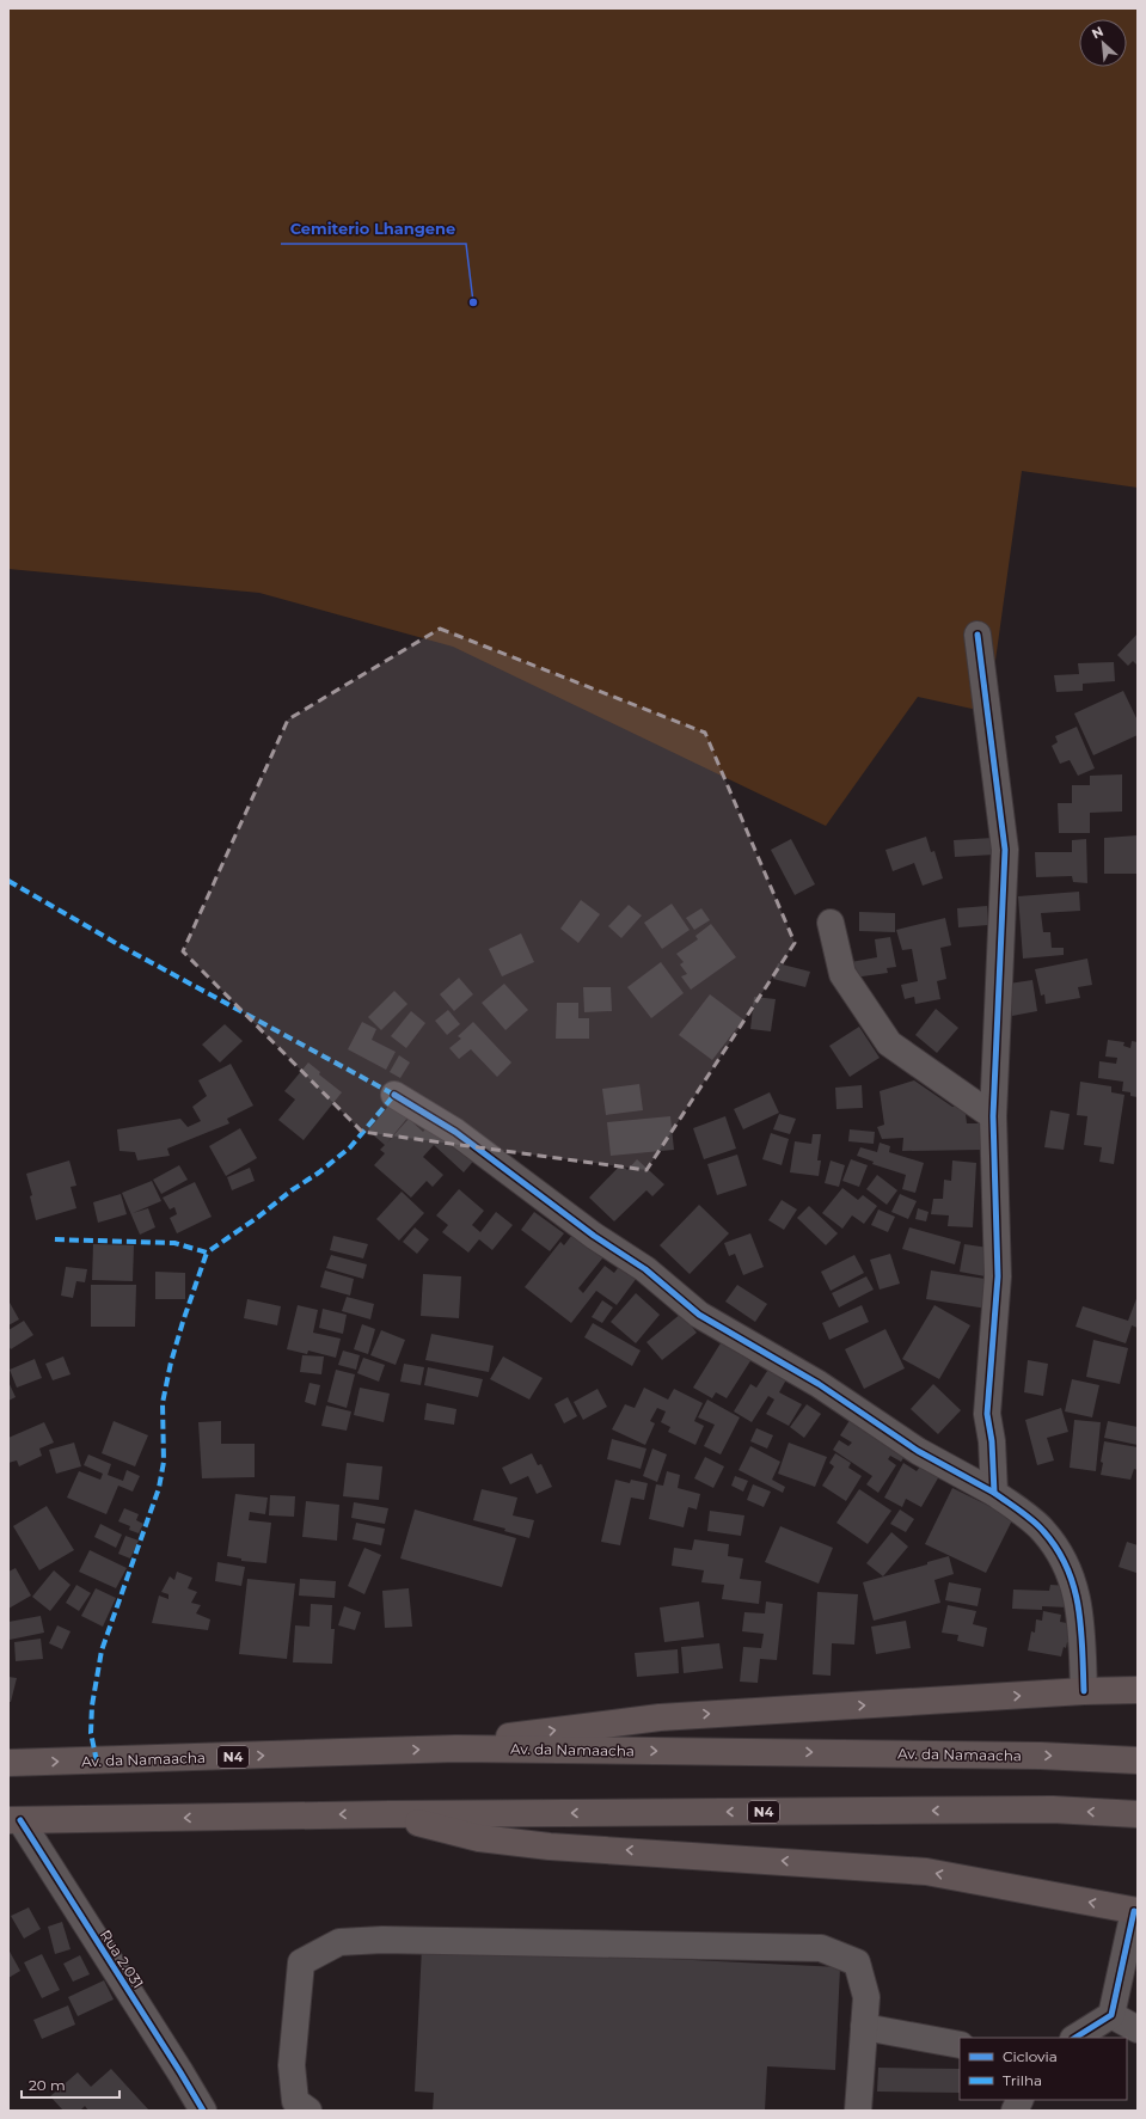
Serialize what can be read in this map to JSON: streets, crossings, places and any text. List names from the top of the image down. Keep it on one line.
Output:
{"streets":{"highway":["Av. da Namaacha","N4"],"street":["Rua 2.031"]},"crossings":[["N4","Rua 2.031"]],"places":["Cemiterio Lhangene"],"legend":["Ciclovia","Trilha"],"scale_bar":"20 m","north":"top left"}
